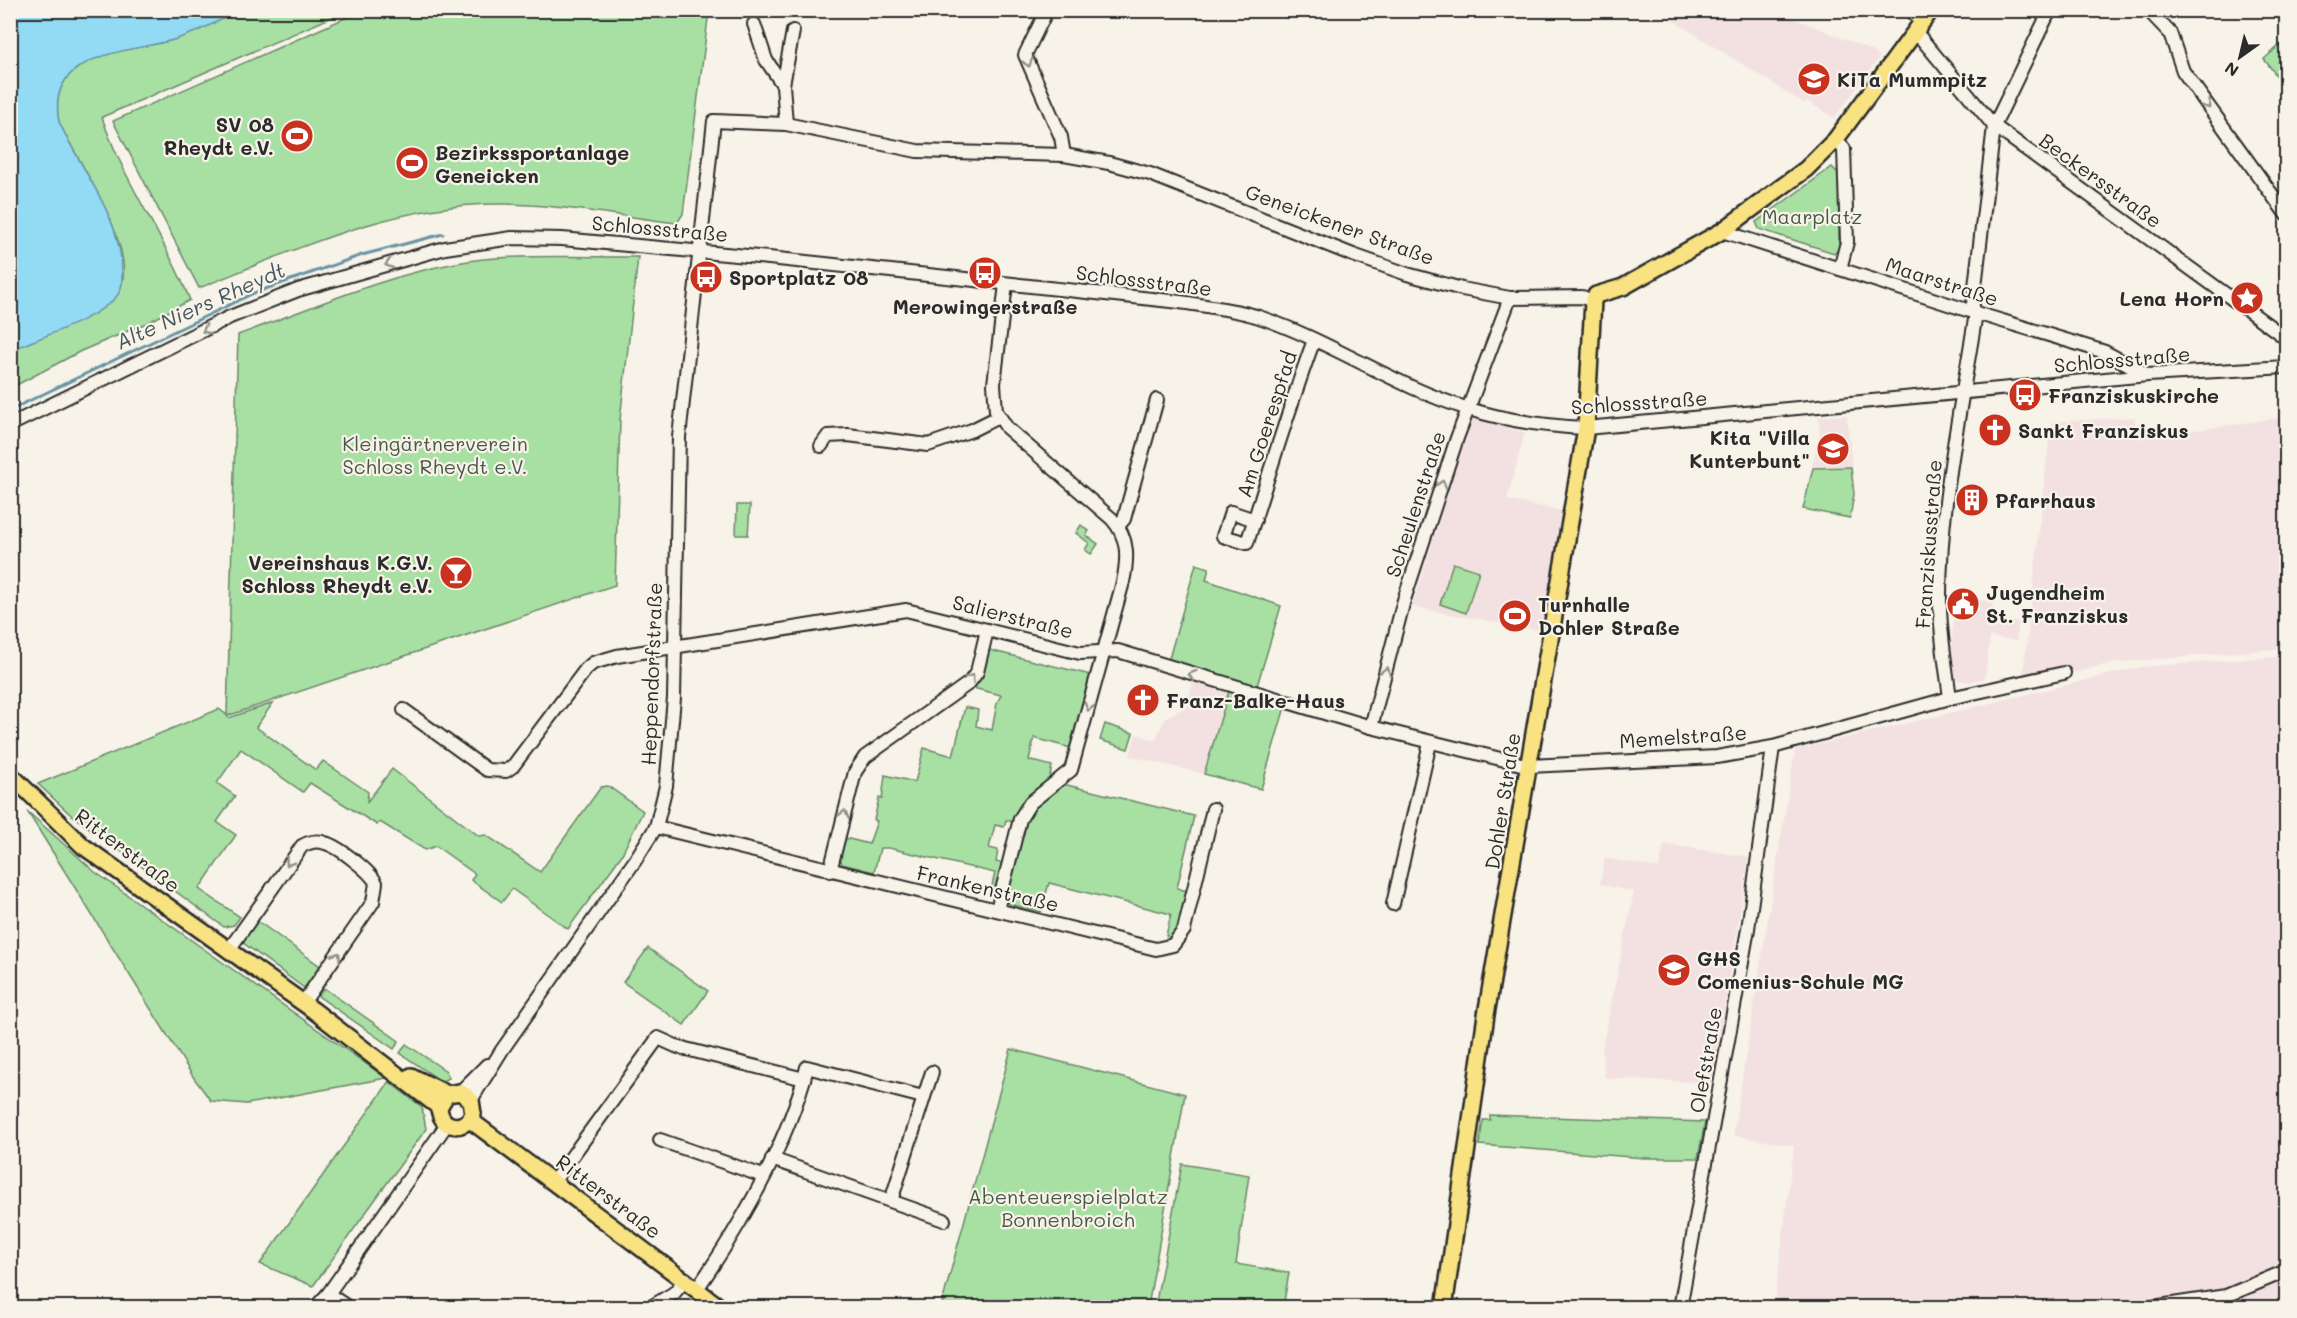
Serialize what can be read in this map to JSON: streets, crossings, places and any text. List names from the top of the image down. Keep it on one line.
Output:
{"streets":{"main road":["Dohler Straße","Ritterstraße"],"street":["Beckersstraße","Geneickener Straße","Schlossstraße","Maarstraße","Am Goerespfad","Scheulenstraße","Franziskusstraße","Salierstraße","Heppendorfstraße","Memelstraße","Frankenstraße","Olefstraße"]},"crossings":[["Beckersstraße","Franziskusstraße"],["Geneickener Straße","Schlossstraße"],["Geneickener Straße","Scheulenstraße"],["Geneickener Straße","Heppendorfstraße"],["Geneickener Straße","Dohler Straße"],["Schlossstraße","Maarstraße"],["Schlossstraße","Am Goerespfad"],["Schlossstraße","Scheulenstraße"],["Schlossstraße","Franziskusstraße"],["Schlossstraße","Heppendorfstraße"],["Schlossstraße","Dohler Straße"],["Maarstraße","Franziskusstraße"],["Scheulenstraße","Salierstraße"],["Scheulenstraße","Memelstraße"],["Franziskusstraße","Memelstraße"],["Salierstraße","Heppendorfstraße"],["Salierstraße","Memelstraße"],["Heppendorfstraße","Ritterstraße"],["Heppendorfstraße","Frankenstraße"],["Memelstraße","Dohler Straße"],["Memelstraße","Olefstraße"]],"one_way":["Scheulenstraße"],"water":["Alte Niers Rheydt"],"parks":["Maarplatz","Kleingärtnerverein Schloss Rheydt e.V.","Abenteuerspielplatz Bonnenbroich"],"places":{"school or university":["KiTa Mummpitz","Kita \"Villa Kunterbunt\"","GHS Comenius-Schule MG"],"sports":["SV 08 Rheydt e.V.","Bezirkssportanlage Geneicken","Turnhalle Dohler Straße"],"bus stop":["Merowingerstraße","Sportplatz 08","Franziskuskirche"],"place":["Lena Horn"],"church":["Sankt Franziskus","Franz-Balke-Haus"],"building":["Pfarrhaus"],"bar":["Vereinshaus K.G.V. Schloss Rheydt e.V."],"public building":["Jugendheim St. Franziskus"]},"north":"bottom left"}
